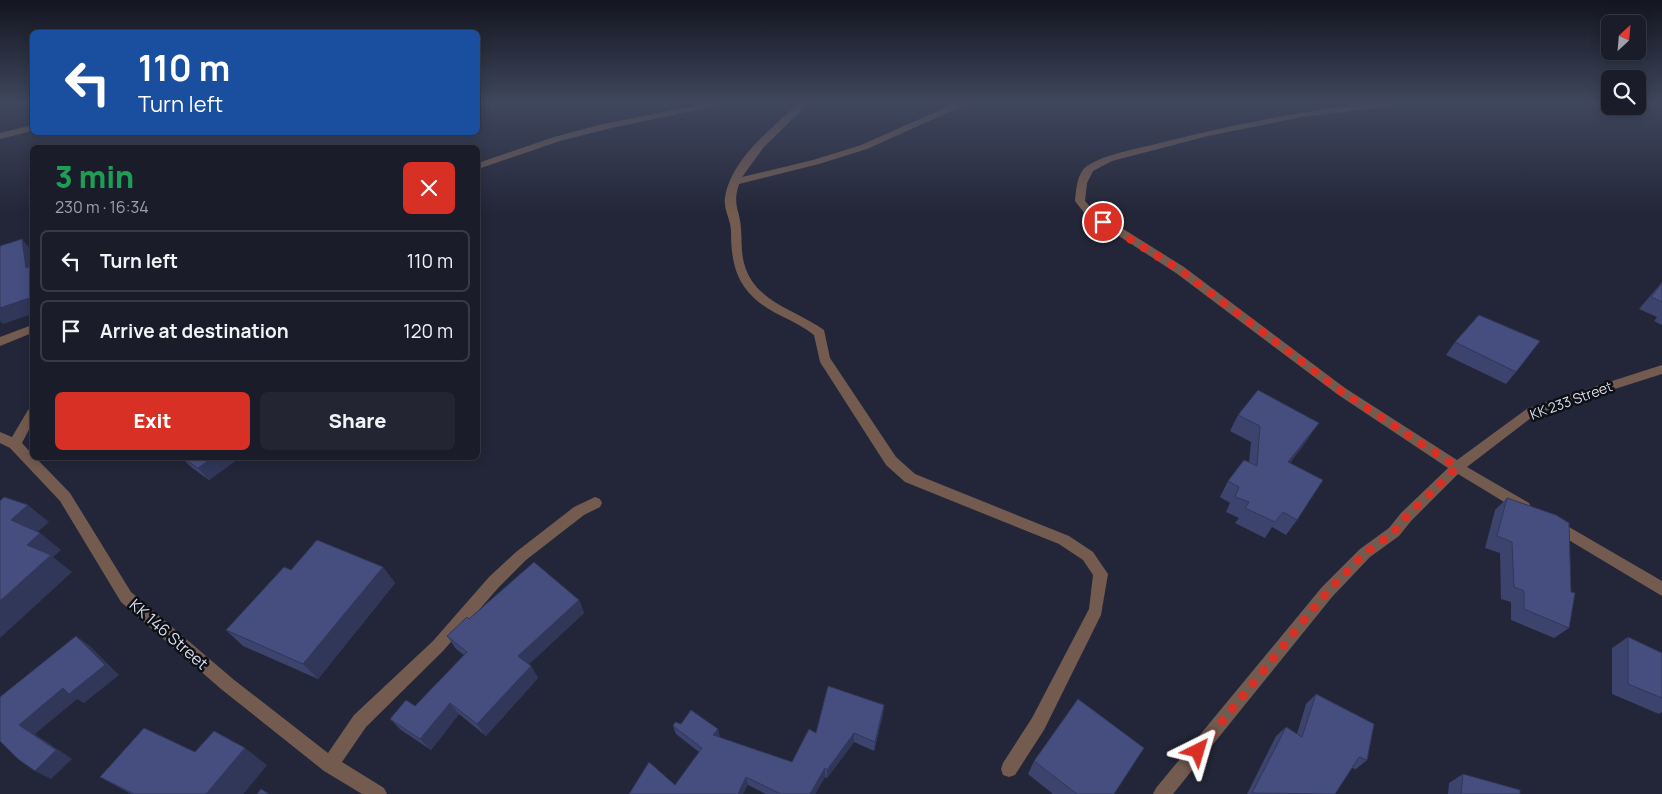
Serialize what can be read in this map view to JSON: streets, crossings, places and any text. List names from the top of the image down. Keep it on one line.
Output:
{"streets":{"street":["KK 233 Street","KK 146 Street"]},"north":"top right","page":{"turn":["110 m","Turn left"],"heading":["3 min","230 m · 16:34"],"list":[{"name":"Turn left","value":"110 m"},{"name":"Arrive at destination","value":"120 m"}],"buttons":["Exit","Share"]}}
